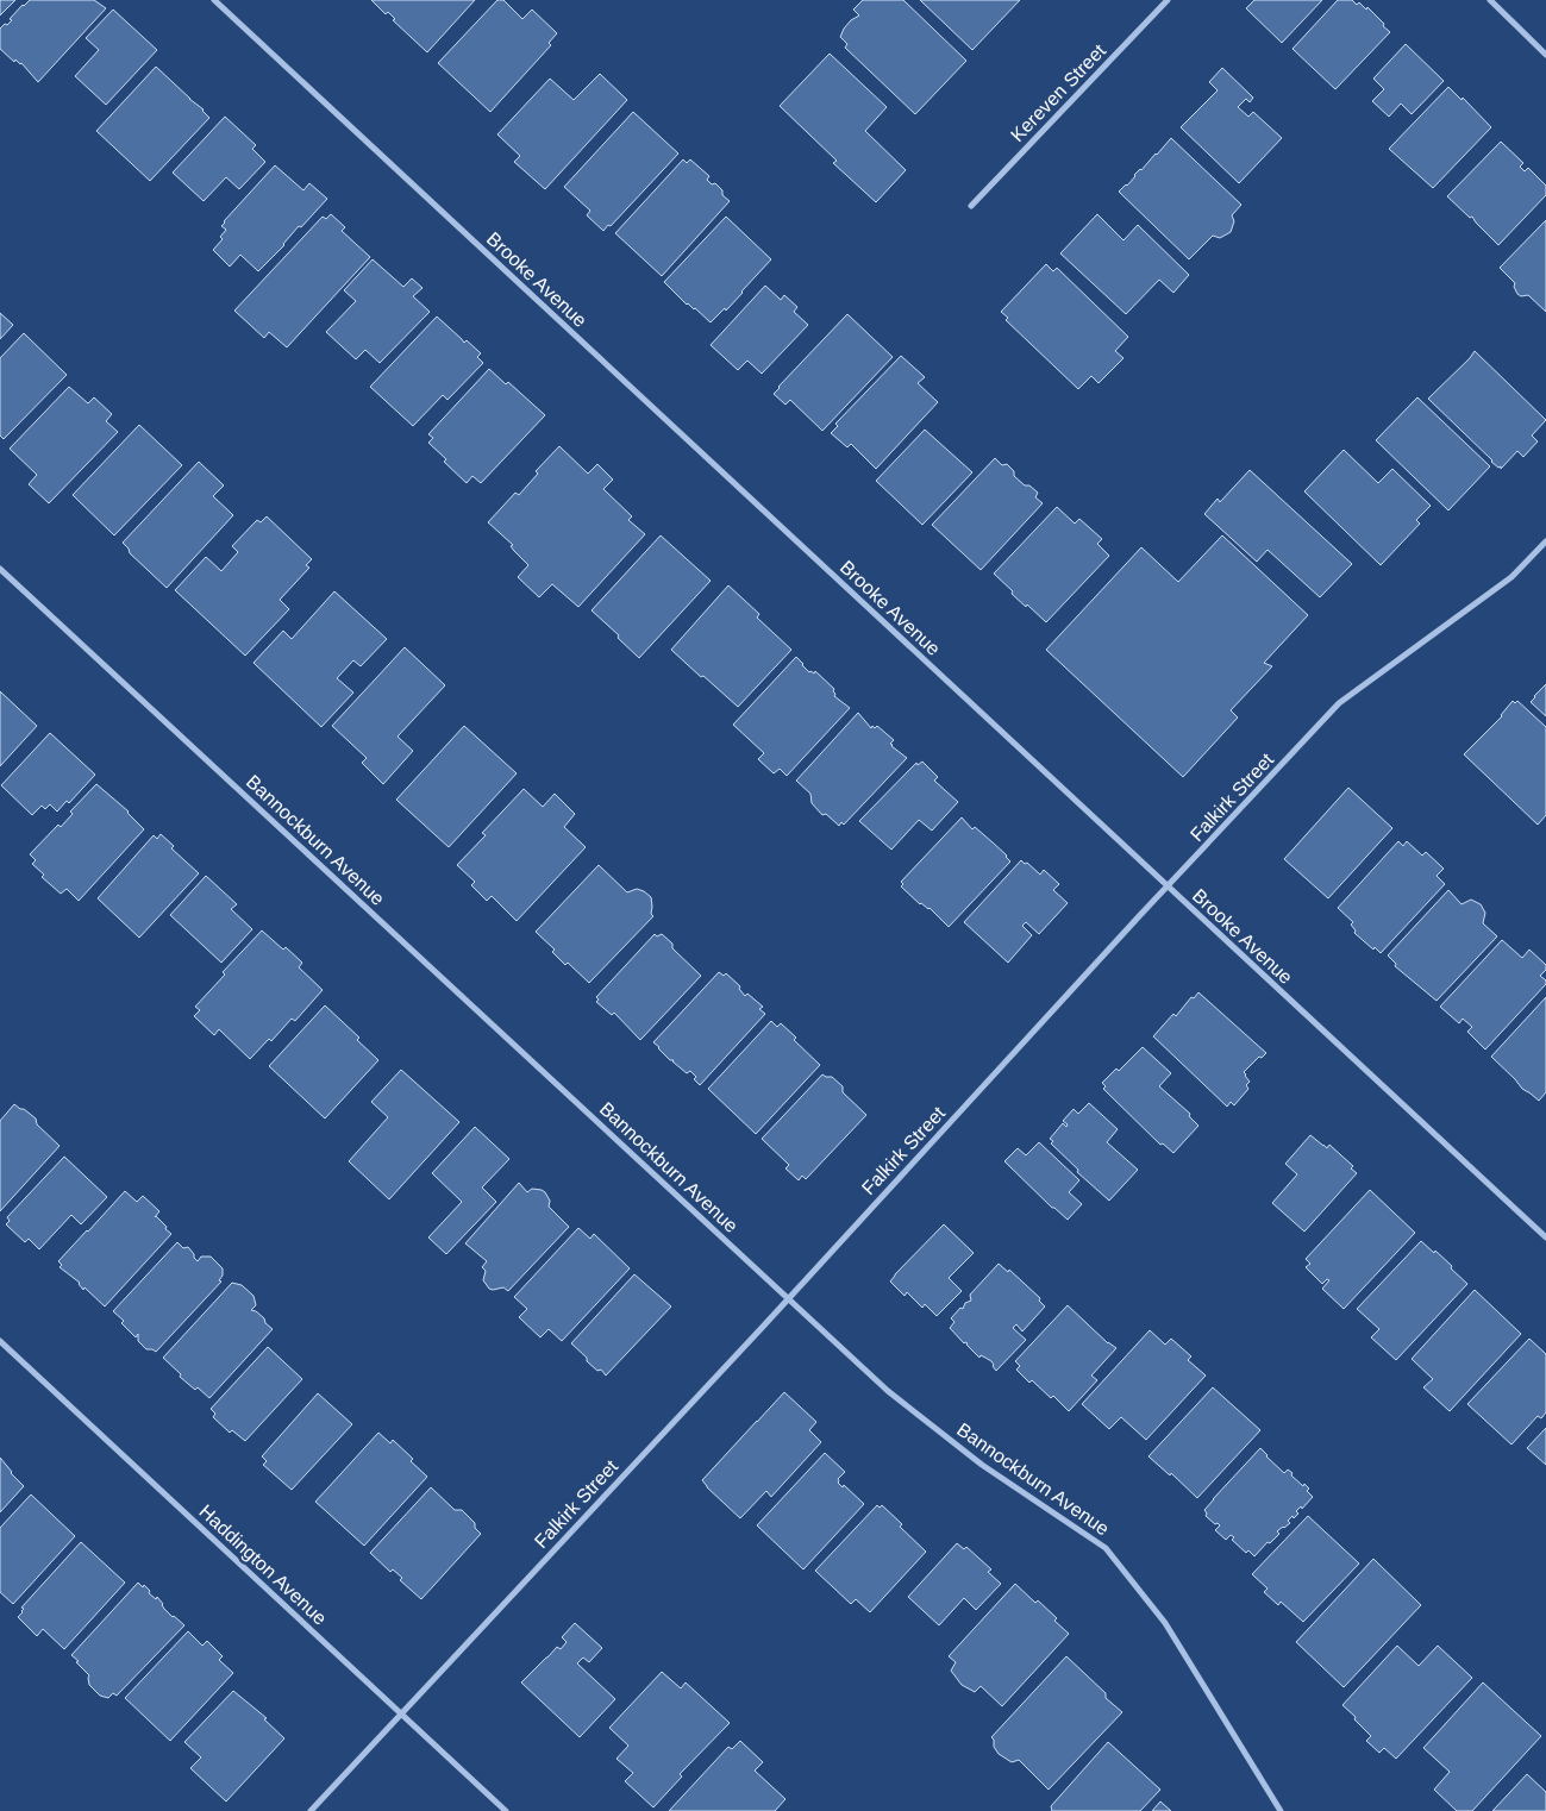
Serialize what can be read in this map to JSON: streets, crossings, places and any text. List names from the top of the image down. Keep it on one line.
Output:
{"streets":{"street":["Kereven Street","Brooke Avenue","Falkirk Street","Bannockburn Avenue","Haddington Avenue"]},"crossings":[["Brooke Avenue","Falkirk Street"],["Falkirk Street","Bannockburn Avenue"],["Falkirk Street","Haddington Avenue"]]}
